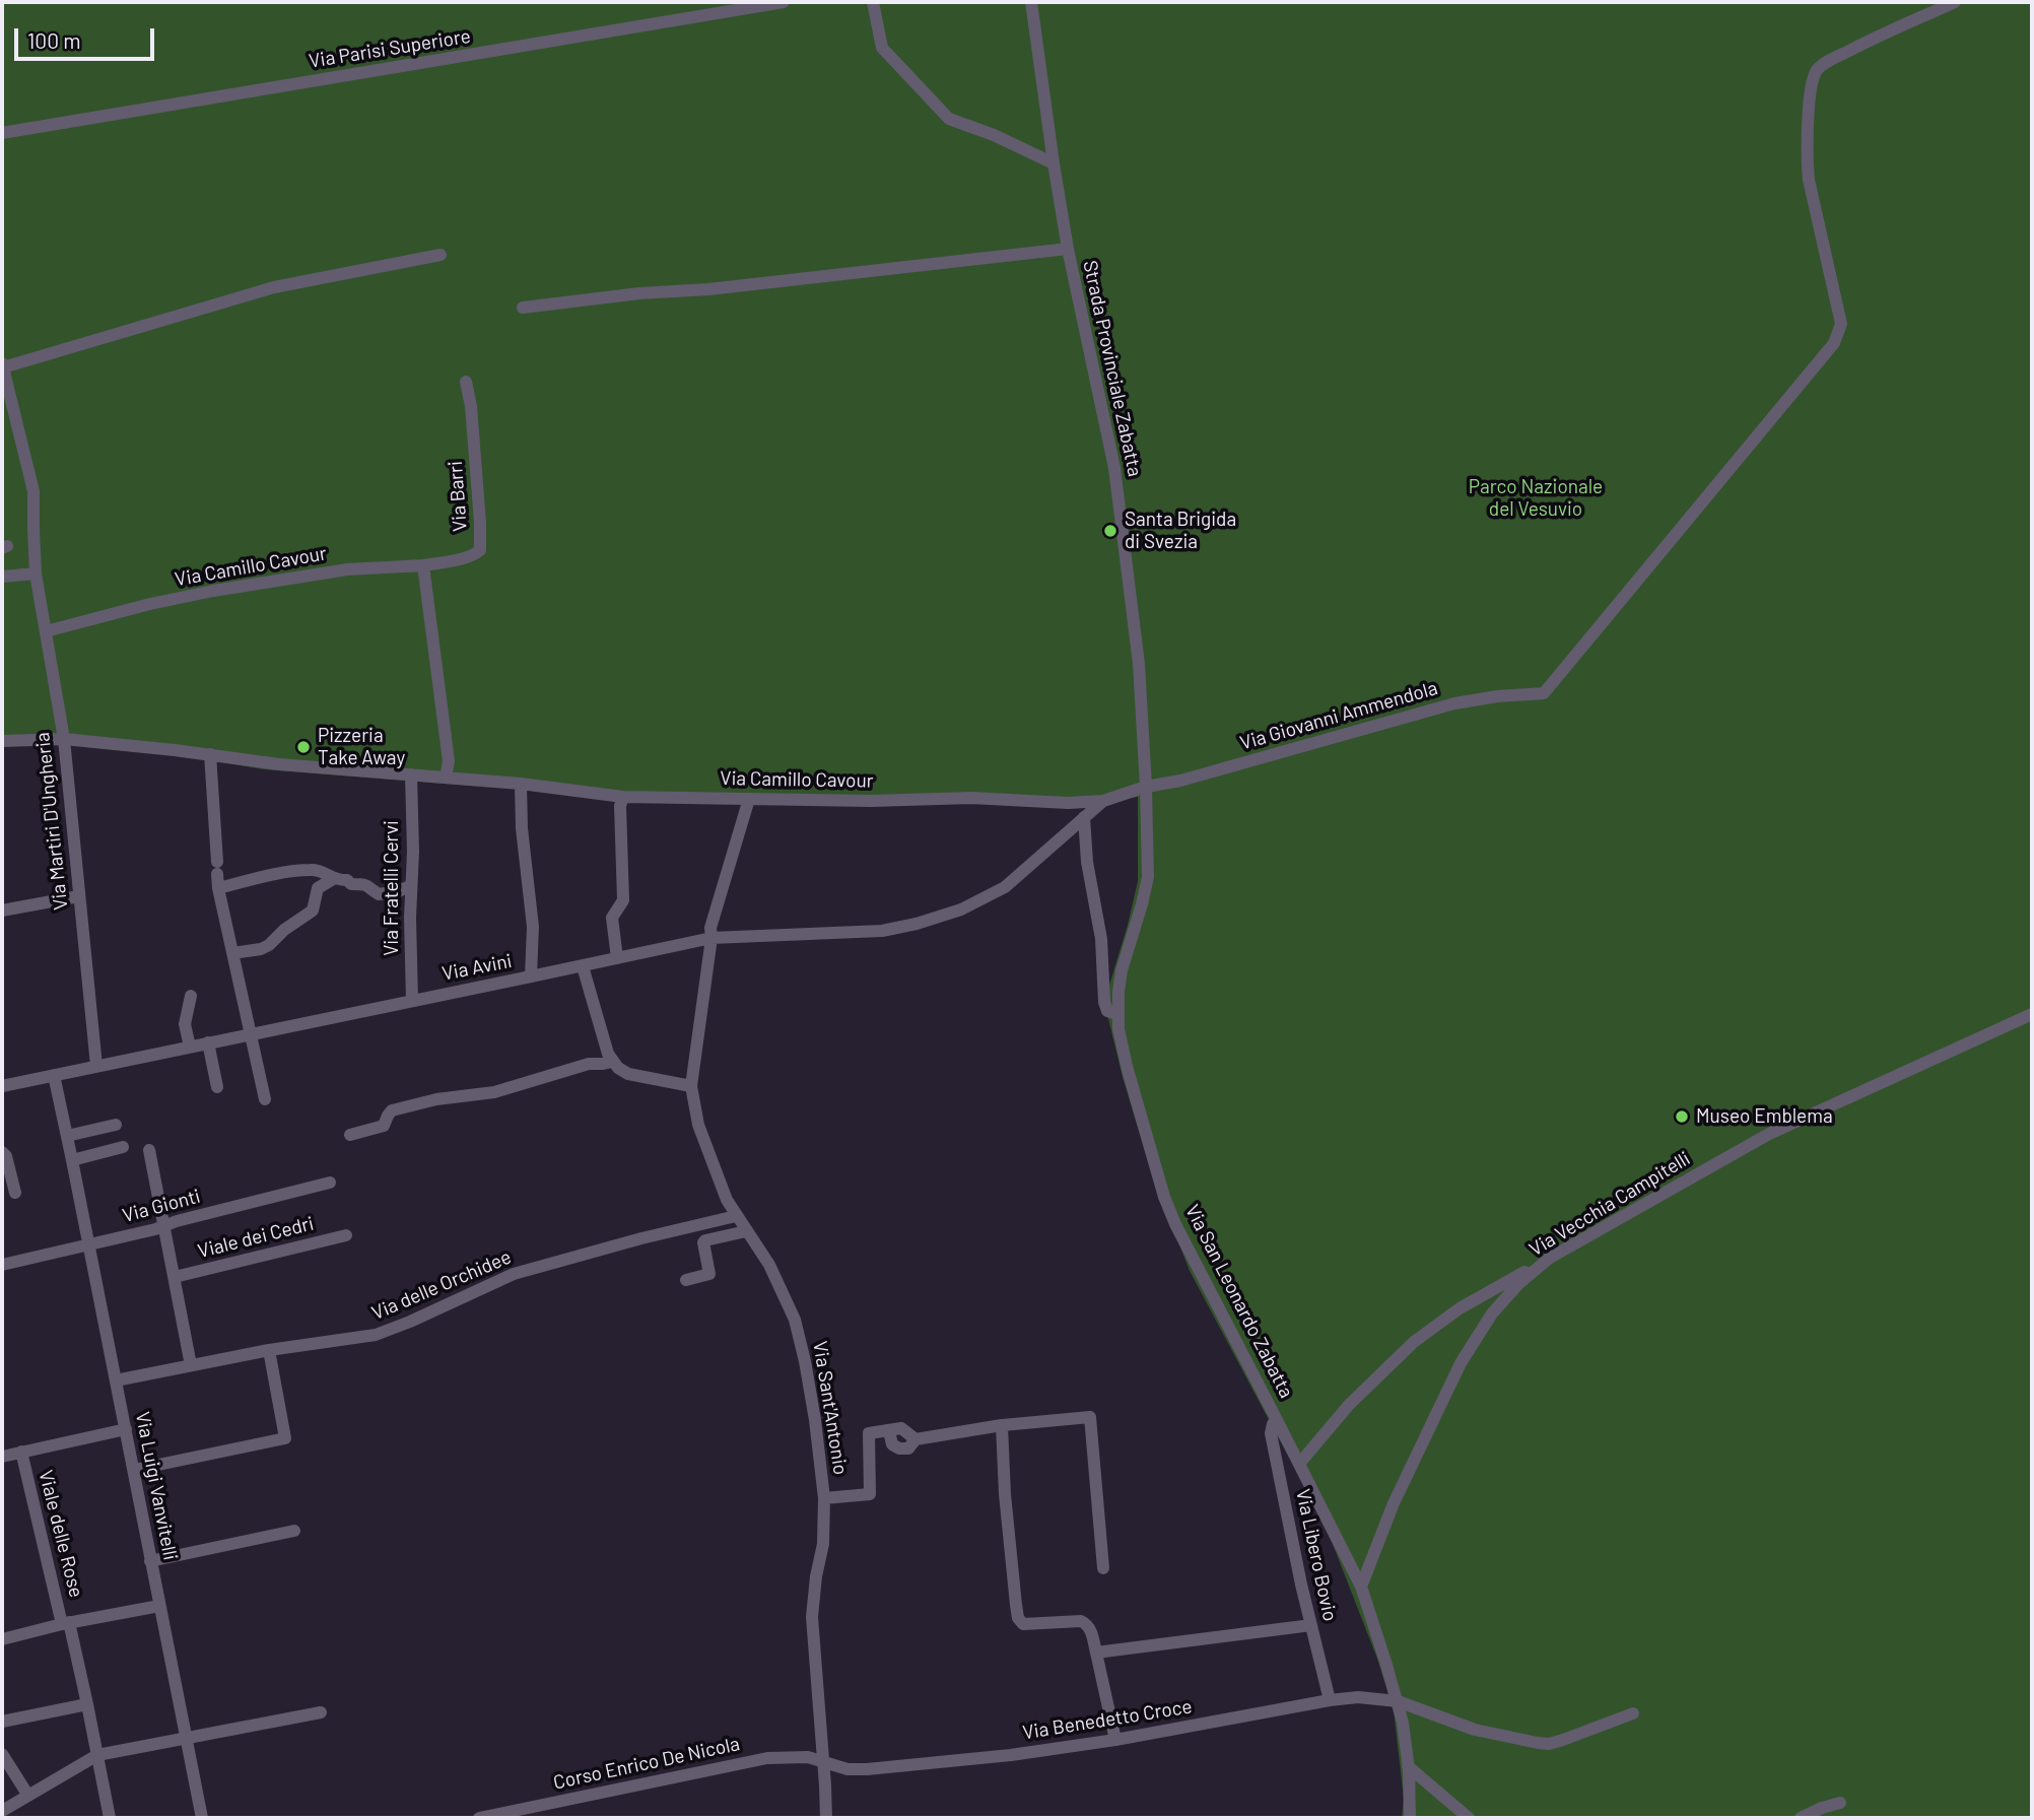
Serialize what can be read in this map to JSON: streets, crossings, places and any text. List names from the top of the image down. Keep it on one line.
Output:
{"streets":{"street":["Via Parisi Superiore","Strada Provinciale Zabatta","Via Barri","Via Camillo Cavour","Via Giovanni Ammendola","Via Martiri D'Ungheria","Via Fratelli Cervi","Via Avini","Via Vecchia Campitelli","Via Gionti","Viale dei Cedri","Via delle Orchidee","Via San Leonardo Zabatta","Via Sant'Antonio","Via Luigi Vanvitelli","Viale delle Rose","Via Libero Bovio","Via Benedetto Croce","Corso Enrico De Nicola"]},"crossings":[["Strada Provinciale Zabatta","Via Camillo Cavour"],["Strada Provinciale Zabatta","Via Giovanni Ammendola"],["Strada Provinciale Zabatta","Via San Leonardo Zabatta"],["Via Barri","Via Camillo Cavour"],["Via Camillo Cavour","Via Giovanni Ammendola"],["Via Camillo Cavour","Via Martiri D'Ungheria"],["Via Camillo Cavour","Via Fratelli Cervi"],["Via Camillo Cavour","Via Avini"],["Via Camillo Cavour","Via San Leonardo Zabatta"],["Via Camillo Cavour","Via Sant'Antonio"],["Via Giovanni Ammendola","Via San Leonardo Zabatta"],["Via Martiri D'Ungheria","Via Avini"],["Via Fratelli Cervi","Via Avini"],["Via Avini","Via Sant'Antonio"],["Via Avini","Via Luigi Vanvitelli"],["Via Vecchia Campitelli","Via San Leonardo Zabatta"],["Via Gionti","Via Luigi Vanvitelli"],["Via delle Orchidee","Via Sant'Antonio"],["Via delle Orchidee","Via Luigi Vanvitelli"],["Via San Leonardo Zabatta","Via Libero Bovio"],["Via San Leonardo Zabatta","Via Benedetto Croce"],["Via Sant'Antonio","Via Benedetto Croce"],["Via Sant'Antonio","Corso Enrico De Nicola"],["Via Libero Bovio","Via Benedetto Croce"],["Via Benedetto Croce","Corso Enrico De Nicola"]],"parks":["Parco Nazionale del Vesuvio"],"places":["Santa Brigida di Svezia","Pizzeria Take Away","Museo Emblema"],"scale_bar":"100 m"}
